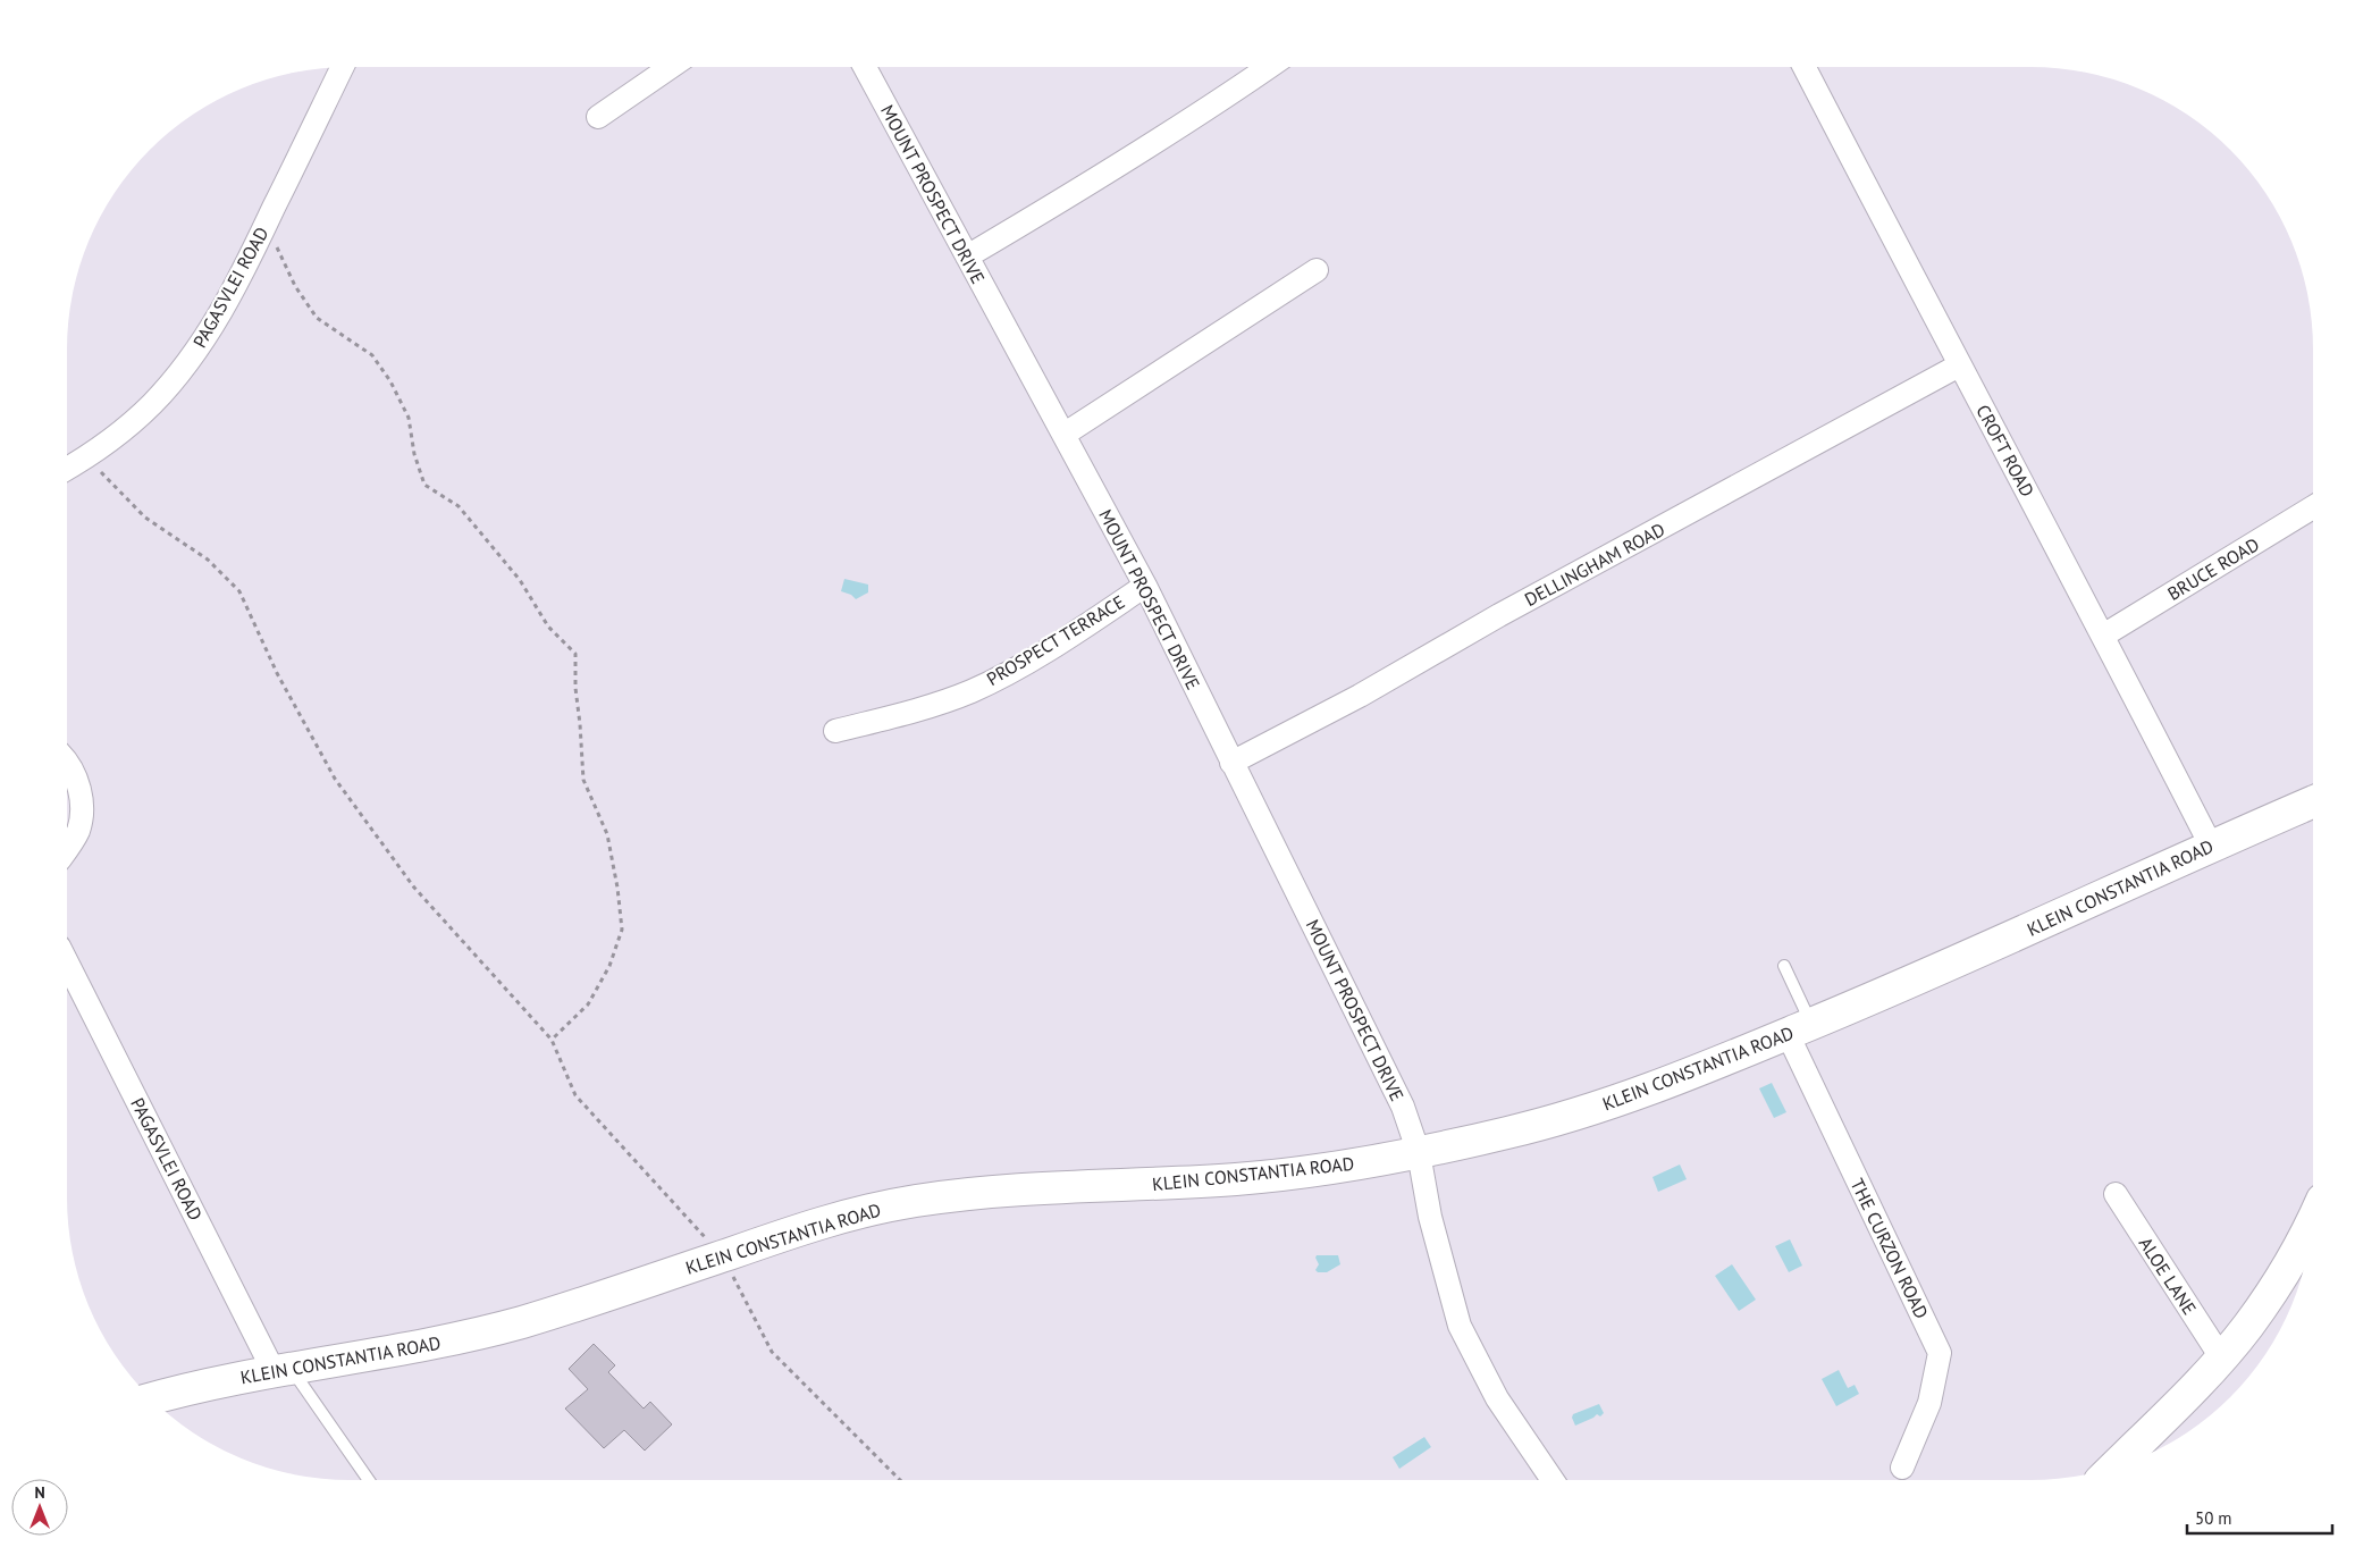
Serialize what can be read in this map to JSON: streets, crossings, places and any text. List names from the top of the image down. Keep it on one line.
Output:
{"streets":{"street":["MOUNT PROSPECT DRIVE","PAGASVLEI ROAD","CROFT ROAD","DELLINGHAM ROAD","BRUCE ROAD","PROSPECT TERRACE","KLEIN CONSTANTIA ROAD","THE CURZON ROAD","ALOE LANE"]},"crossings":[["MOUNT PROSPECT DRIVE","DELLINGHAM ROAD"],["MOUNT PROSPECT DRIVE","PROSPECT TERRACE"],["MOUNT PROSPECT DRIVE","KLEIN CONSTANTIA ROAD"],["PAGASVLEI ROAD","KLEIN CONSTANTIA ROAD"],["CROFT ROAD","DELLINGHAM ROAD"],["CROFT ROAD","BRUCE ROAD"],["CROFT ROAD","KLEIN CONSTANTIA ROAD"],["KLEIN CONSTANTIA ROAD","THE CURZON ROAD"]],"scale_bar":"50 m","north":"top"}
